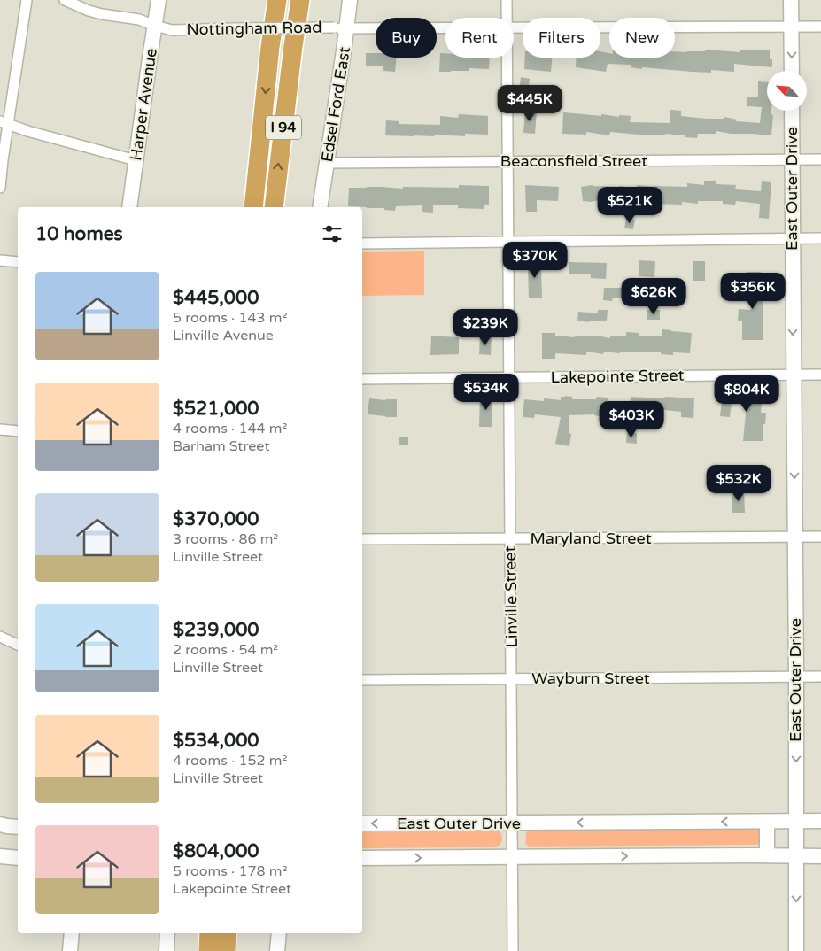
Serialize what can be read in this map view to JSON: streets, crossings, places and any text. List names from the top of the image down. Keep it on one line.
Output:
{"streets":{"highway":["I 94"],"street":["Nottingham Road","Harper Avenue","Edsel Ford East","Beaconsfield Street","East Outer Drive","Lakepointe Street","Maryland Street","Linville Street","Wayburn Street"]},"crossings":[["Nottingham Road","Harper Avenue"],["Nottingham Road","Edsel Ford East"],["Edsel Ford East","Beaconsfield Street"],["Beaconsfield Street","East Outer Drive"],["Beaconsfield Street","Linville Street"],["East Outer Drive","Lakepointe Street"],["East Outer Drive","Maryland Street"],["East Outer Drive","Linville Street"],["East Outer Drive","Wayburn Street"],["Lakepointe Street","Linville Street"],["Maryland Street","Linville Street"],["Linville Street","Wayburn Street"]],"north":"top left","page":{"chip":["Buy","Rent","Filters","New"],"price":["$445K","$521K","$370K","$356K","$626K","$239K","$534K","$804K","$403K","$532K"],"heading":"10 homes","list":[{"name":"$445,000","note":"5 rooms · 143 m² · Linville Avenue"},{"name":"$521,000","note":"4 rooms · 144 m² · Barham Street"},{"name":"$370,000","note":"3 rooms · 86 m² · Linville Street"},{"name":"$239,000","note":"2 rooms · 54 m² · Linville Street"},{"name":"$534,000","note":"4 rooms · 152 m² · Linville Street"},{"name":"$804,000","note":"5 rooms · 178 m² · Lakepointe Street"}]}}
